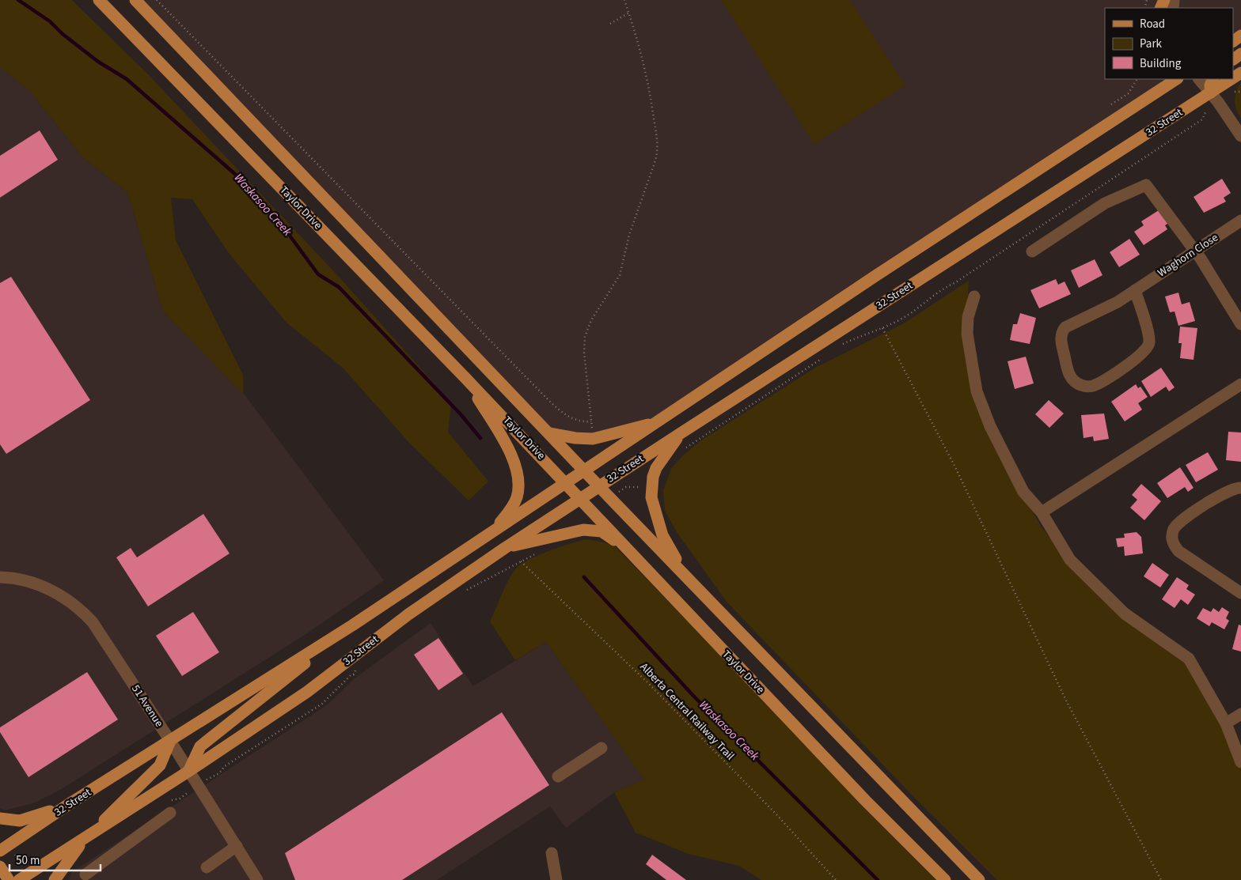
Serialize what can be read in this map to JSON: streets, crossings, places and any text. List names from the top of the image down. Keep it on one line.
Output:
{"streets":{"main road":["32 Street","Taylor Drive"],"street":["Waghorn Close","51 Avenue"],"path":["Alberta Central Railway Trail"]},"crossings":[["32 Street","Taylor Drive"],["32 Street","51 Avenue"]],"water":["Waskasoo Creek"],"legend":["Road","Park","Building"],"scale_bar":"50 m"}
